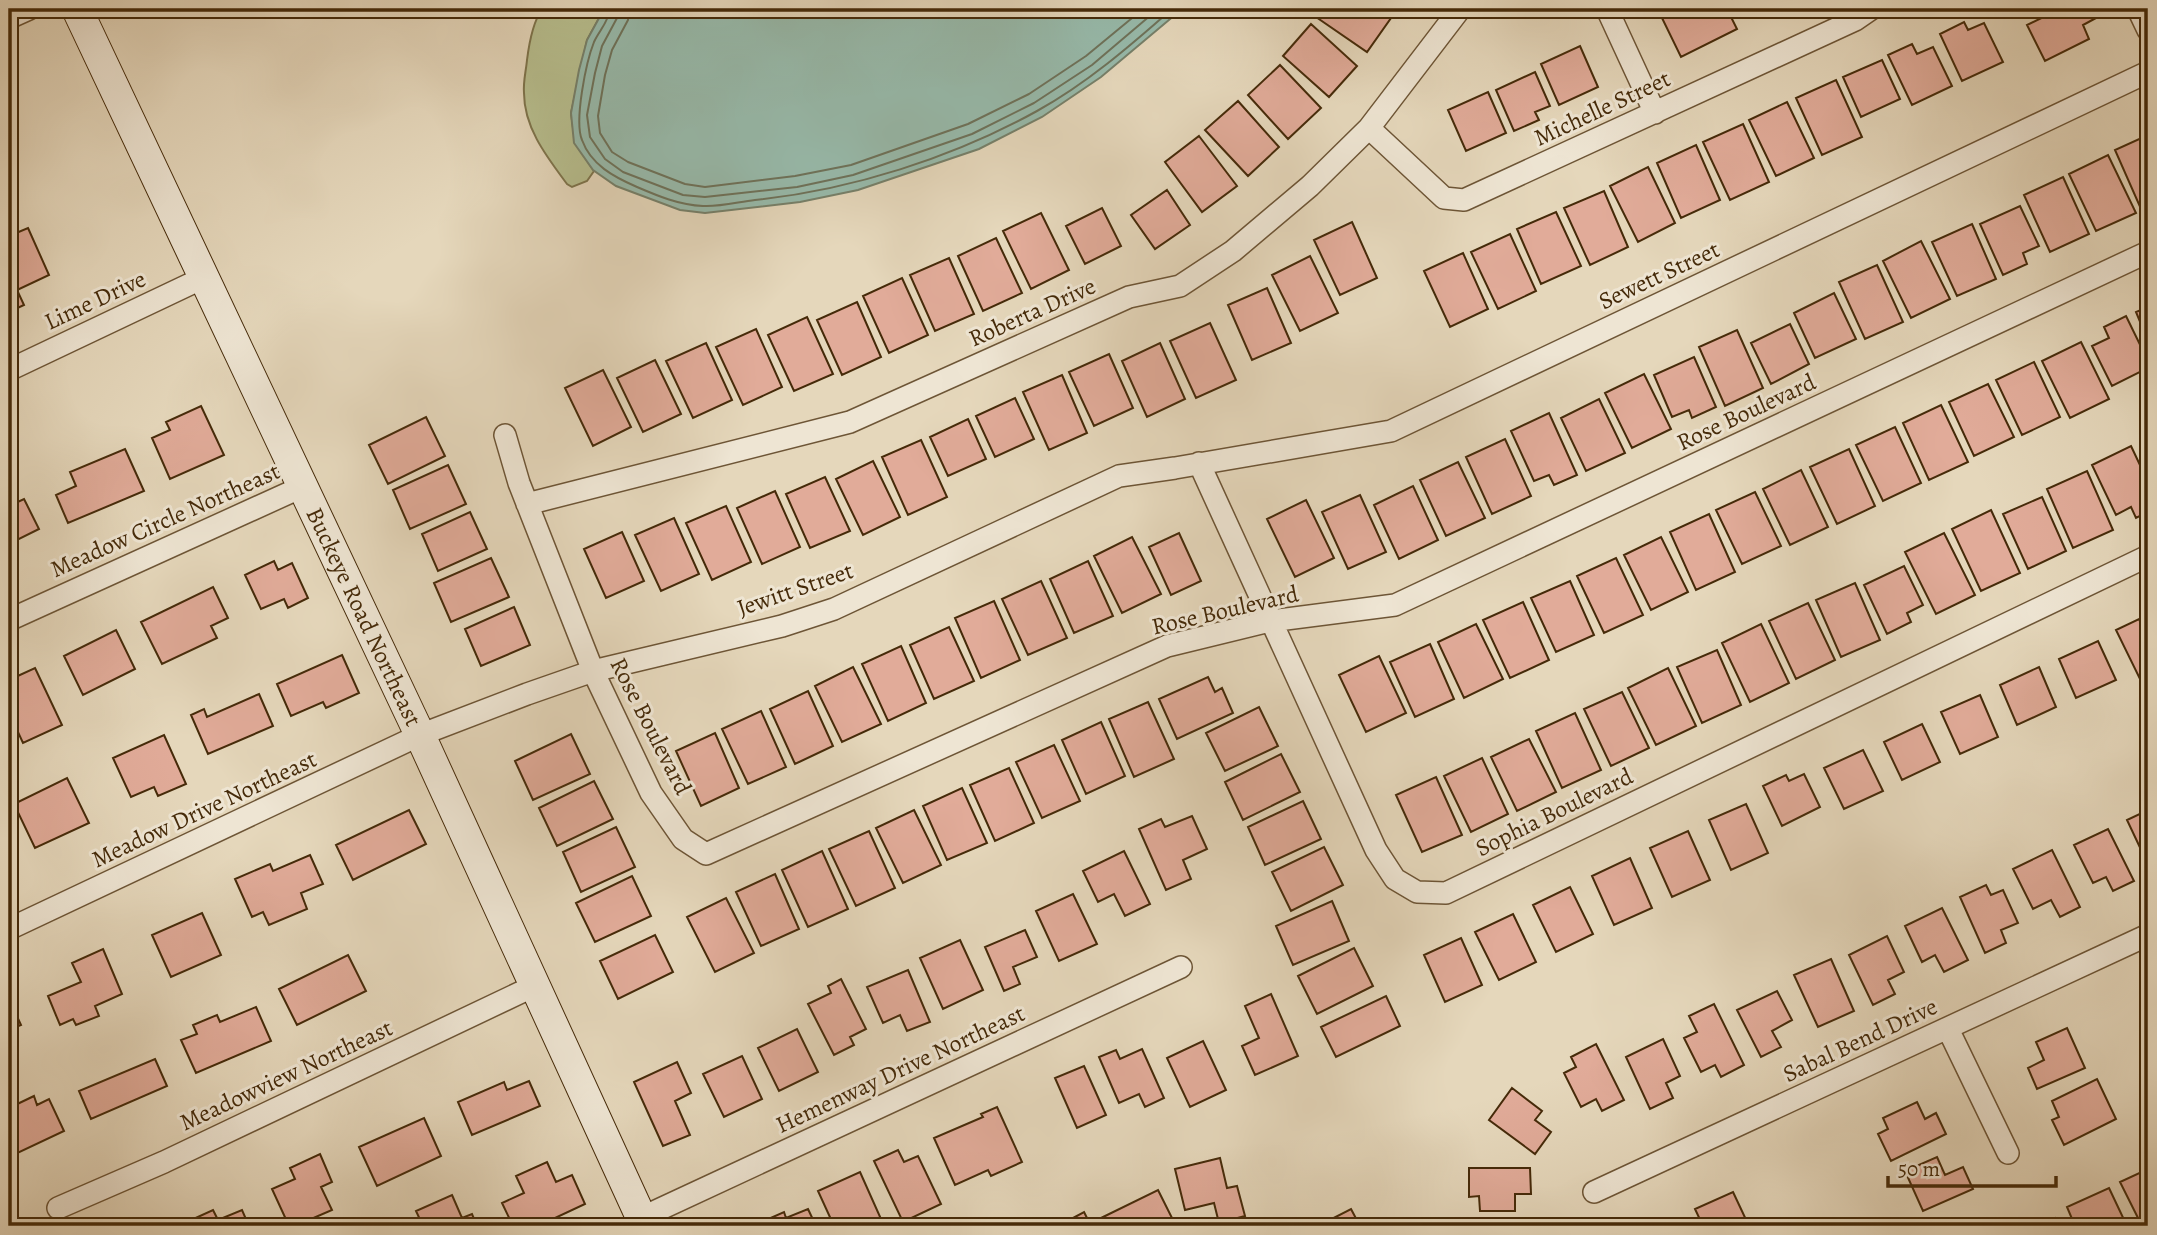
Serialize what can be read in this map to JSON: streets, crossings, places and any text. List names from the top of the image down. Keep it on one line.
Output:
{"streets":{"street":["Michelle Street","Sewett Street","Lime Drive","Roberta Drive","Rose Boulevard","Meadow Circle Northeast","Jewitt Street","Buckeye Road Northeast","Meadow Drive Northeast","Sophia Boulevard","Sabal Bend Drive","Hemenway Drive Northeast","Meadowview Northeast"]},"crossings":[["Michelle Street","Roberta Drive"],["Sewett Street","Jewitt Street"],["Sewett Street","Sophia Boulevard"],["Lime Drive","Buckeye Road Northeast"],["Roberta Drive","Rose Boulevard"],["Rose Boulevard","Jewitt Street"],["Rose Boulevard","Sophia Boulevard"],["Meadow Circle Northeast","Buckeye Road Northeast"],["Jewitt Street","Buckeye Road Northeast"],["Jewitt Street","Meadow Drive Northeast"],["Buckeye Road Northeast","Meadow Drive Northeast"],["Buckeye Road Northeast","Hemenway Drive Northeast"],["Buckeye Road Northeast","Meadowview Northeast"]],"scale_bar":"50 m"}
